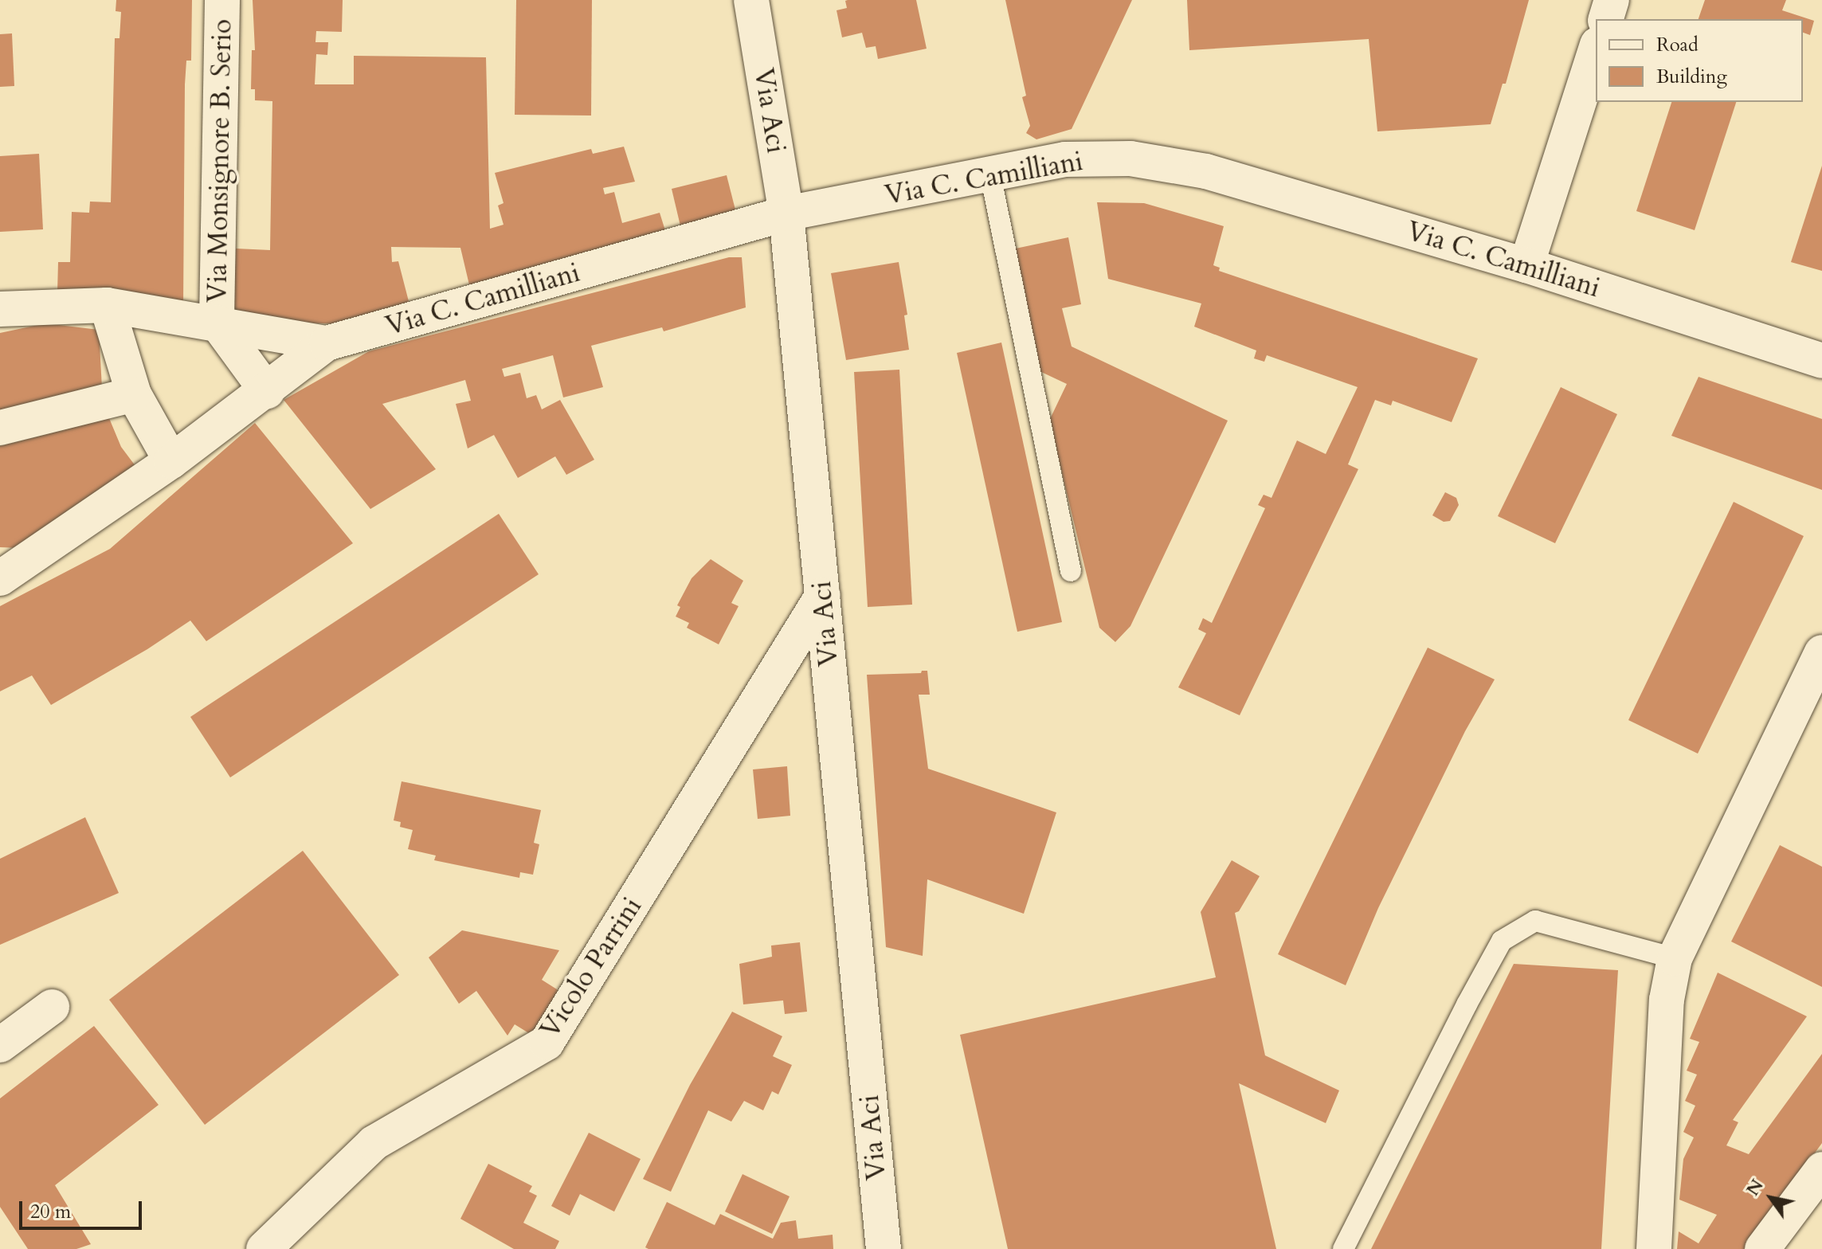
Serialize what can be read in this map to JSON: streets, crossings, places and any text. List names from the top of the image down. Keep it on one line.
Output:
{"streets":{"street":["Via Aci","Via Monsignore B. Serio","Via C. Camilliani","Vicolo Parrini"]},"crossings":[["Via Aci","Via C. Camilliani"],["Via Aci","Vicolo Parrini"]],"legend":["Road","Building"],"scale_bar":"20 m","north":"top left"}
